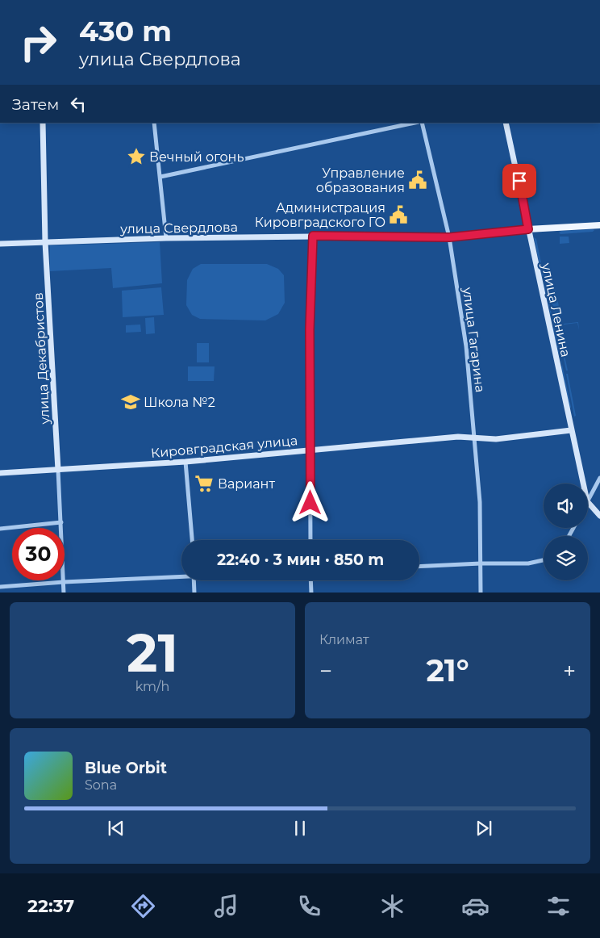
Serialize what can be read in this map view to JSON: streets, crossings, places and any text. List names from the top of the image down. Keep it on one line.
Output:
{"streets":{"main road":["улица Свердлова","улица Ленина","улица Декабристов","Кировградская улица"],"street":["улица Гагарина"]},"crossings":[["улица Свердлова","улица Ленина"],["улица Свердлова","улица Гагарина"],["улица Свердлова","улица Декабристов"],["улица Ленина","Кировградская улица"],["улица Гагарина","Кировградская улица"],["улица Декабристов","Кировградская улица"]],"places":{"place":["Вечный огонь"],"public building":["Управление образования","Администрация Кировградского ГО"],"school or university":["Школа №2"],"supermarket":["Вариант"]},"page":{"turn":["430 m","улица Свердлова"],"then":"Затем","limit":"30","trip":"22:40 · 3 мин · 850 m","tile":[["21","km/h"],"Климат"],"heat":["−","21°","+"],"song":["Blue Orbit","Sona"],"tabs":"22:37"}}
